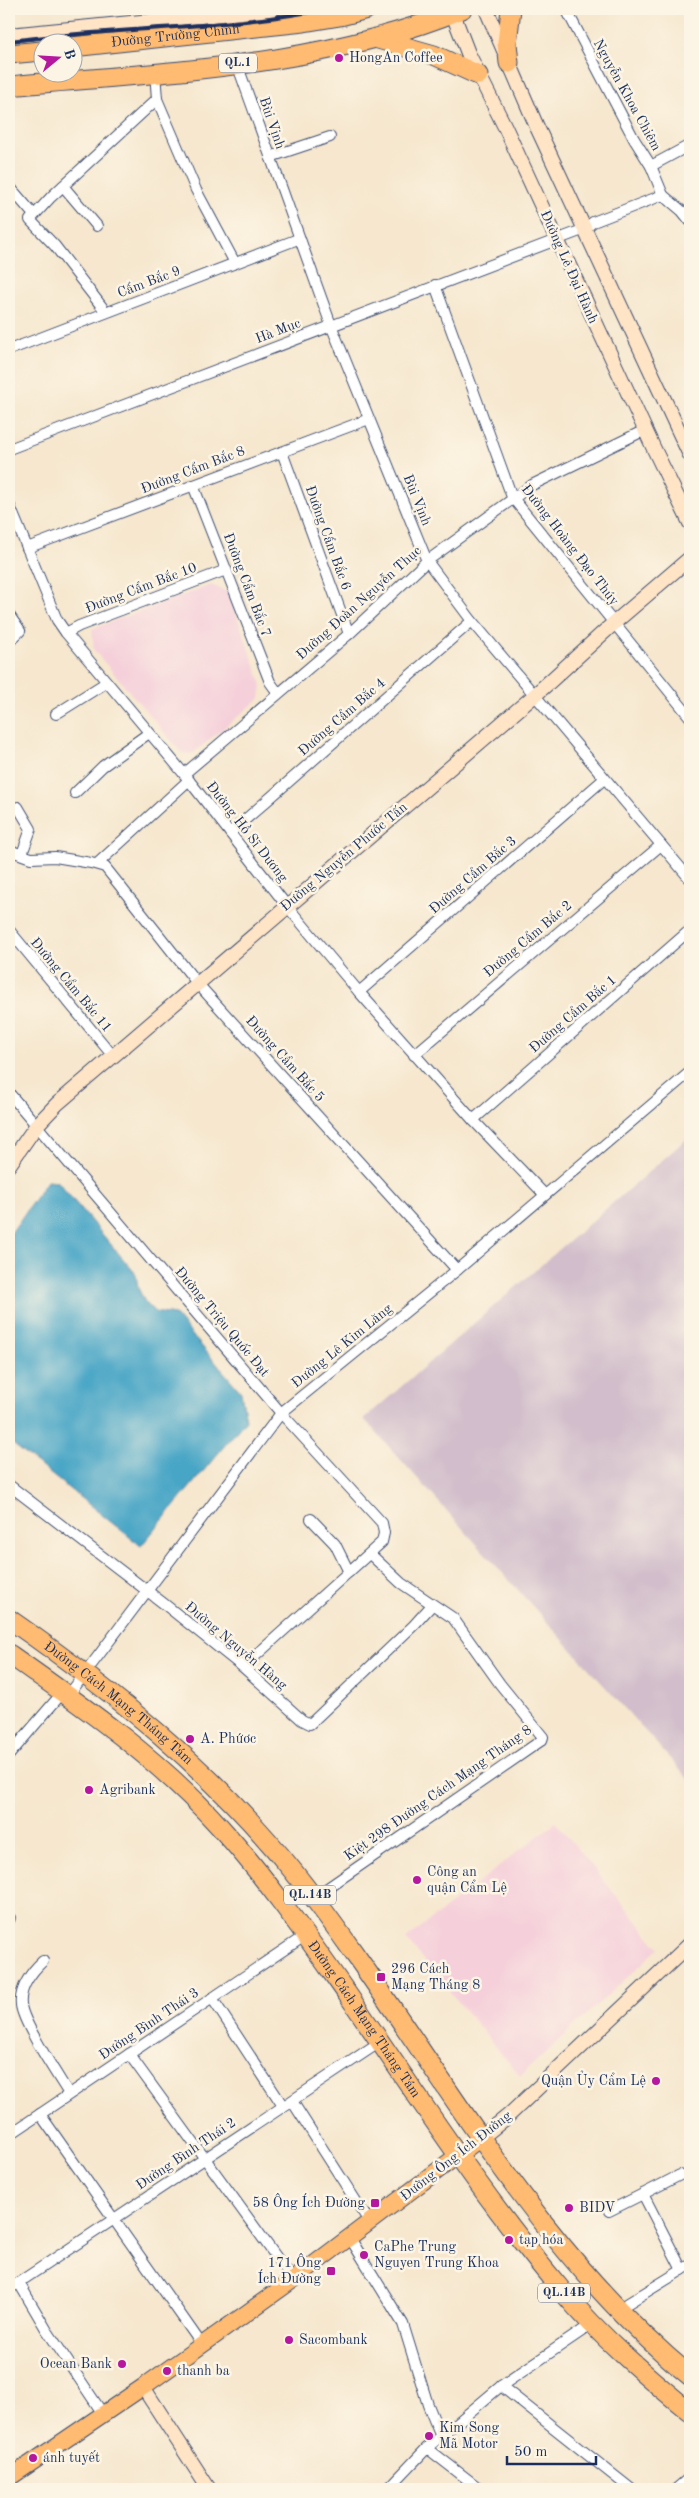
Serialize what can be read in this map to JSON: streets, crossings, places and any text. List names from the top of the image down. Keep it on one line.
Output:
{"streets":{"highway":["Đường Trường Chinh","QL.1","Đường Cách Mạng Tháng Tám","QL.14B"],"main road":["Đường Lê Đại Hành","Đường Nguyễn Phước Tấn","Đường Ông Ích Đường"],"street":["Nguyễn Khoa Chiêm","Bùi Vịnh","Cẩm Bắc 9","Hà Mục","Đường Cẩm Bắc 8","Đường Cẩm Bắc 6","Đường Hoàng Đạo Thúy","Đường Cẩm Bắc 7","Đường Cẩm Bắc 10","Đường Đoàn Nguyễn Thục","Đường Cẩm Bắc 4","Đường Hồ Sĩ Dương","Đường Cẩm Bắc 3","Đường Cẩm Bắc 2","Đường Cẩm Bắc 11","Đường Cẩm Bắc 1","Đường Cẩm Bắc 5","Đường Triệu Quốc Đạt","Đường Lê Kim Lăng","Đường Nguyễn Hàng","Kiệt 298 Đường Cách Mạng Tháng 8","Đường Bình Thái 3","Đường Bình Thái 2"]},"crossings":[["QL.1","Bùi Vịnh"],["QL.1","Đường Lê Đại Hành"],["Nguyễn Khoa Chiêm","Hà Mục"],["Bùi Vịnh","Cẩm Bắc 9"],["Bùi Vịnh","Hà Mục"],["Bùi Vịnh","Đường Cẩm Bắc 8"],["Bùi Vịnh","Đường Đoàn Nguyễn Thục"],["Bùi Vịnh","Đường Cẩm Bắc 4"],["Bùi Vịnh","Đường Nguyễn Phước Tấn"],["Bùi Vịnh","Đường Cẩm Bắc 3"],["Bùi Vịnh","Đường Cẩm Bắc 2"],["Đường Lê Đại Hành","Hà Mục"],["Đường Lê Đại Hành","Đường Đoàn Nguyễn Thục"],["Hà Mục","Đường Hoàng Đạo Thúy"],["Đường Cẩm Bắc 8","Đường Cẩm Bắc 6"],["Đường Cẩm Bắc 8","Đường Cẩm Bắc 7"],["Đường Cẩm Bắc 8","Đường Hồ Sĩ Dương"],["Đường Cẩm Bắc 6","Đường Đoàn Nguyễn Thục"],["Đường Hoàng Đạo Thúy","Đường Đoàn Nguyễn Thục"],["Đường Hoàng Đạo Thúy","Đường Nguyễn Phước Tấn"],["Đường Cẩm Bắc 7","Đường Cẩm Bắc 10"],["Đường Cẩm Bắc 7","Đường Đoàn Nguyễn Thục"],["Đường Cẩm Bắc 10","Đường Hồ Sĩ Dương"],["Đường Đoàn Nguyễn Thục","Đường Hồ Sĩ Dương"],["Đường Đoàn Nguyễn Thục","Đường Cẩm Bắc 5"],["Đường Cẩm Bắc 4","Đường Hồ Sĩ Dương"],["Đường Hồ Sĩ Dương","Đường Nguyễn Phước Tấn"],["Đường Hồ Sĩ Dương","Đường Cẩm Bắc 3"],["Đường Hồ Sĩ Dương","Đường Cẩm Bắc 2"],["Đường Hồ Sĩ Dương","Đường Cẩm Bắc 1"],["Đường Hồ Sĩ Dương","Đường Lê Kim Lăng"],["Đường Nguyễn Phước Tấn","Đường Cẩm Bắc 11"],["Đường Nguyễn Phước Tấn","Đường Cẩm Bắc 5"],["Đường Nguyễn Phước Tấn","Đường Triệu Quốc Đạt"],["Đường Cẩm Bắc 5","Đường Lê Kim Lăng"],["Đường Triệu Quốc Đạt","Đường Lê Kim Lăng"],["Đường Triệu Quốc Đạt","Đường Nguyễn Hàng"],["Đường Triệu Quốc Đạt","Kiệt 298 Đường Cách Mạng Tháng 8"],["Đường Lê Kim Lăng","Đường Nguyễn Hàng"],["Đường Lê Kim Lăng","Đường Cách Mạng Tháng Tám"],["Đường Nguyễn Hàng","Kiệt 298 Đường Cách Mạng Tháng 8"],["Đường Cách Mạng Tháng Tám","Kiệt 298 Đường Cách Mạng Tháng 8"],["Đường Cách Mạng Tháng Tám","Đường Bình Thái 3"],["Đường Cách Mạng Tháng Tám","Đường Bình Thái 2"],["Đường Cách Mạng Tháng Tám","Đường Ông Ích Đường"]],"places":{"other":["HongAn Coffee","A. Phứơc","Agribank","Công an quận Cẩm Lệ","Quận Ủy Cẩm Lệ","BIDV","tạp hóa","CaPhe Trung Nguyen Trung Khoa","Sacombank","Ocean Bank","thanh ba","Kim Song Mã Motor","ánh tuyết"],"transit":["296 Cách Mạng Tháng 8","58 Ông Ích Đường","171 Ông Ích Đường"]},"scale_bar":"50 m","north":"right"}
